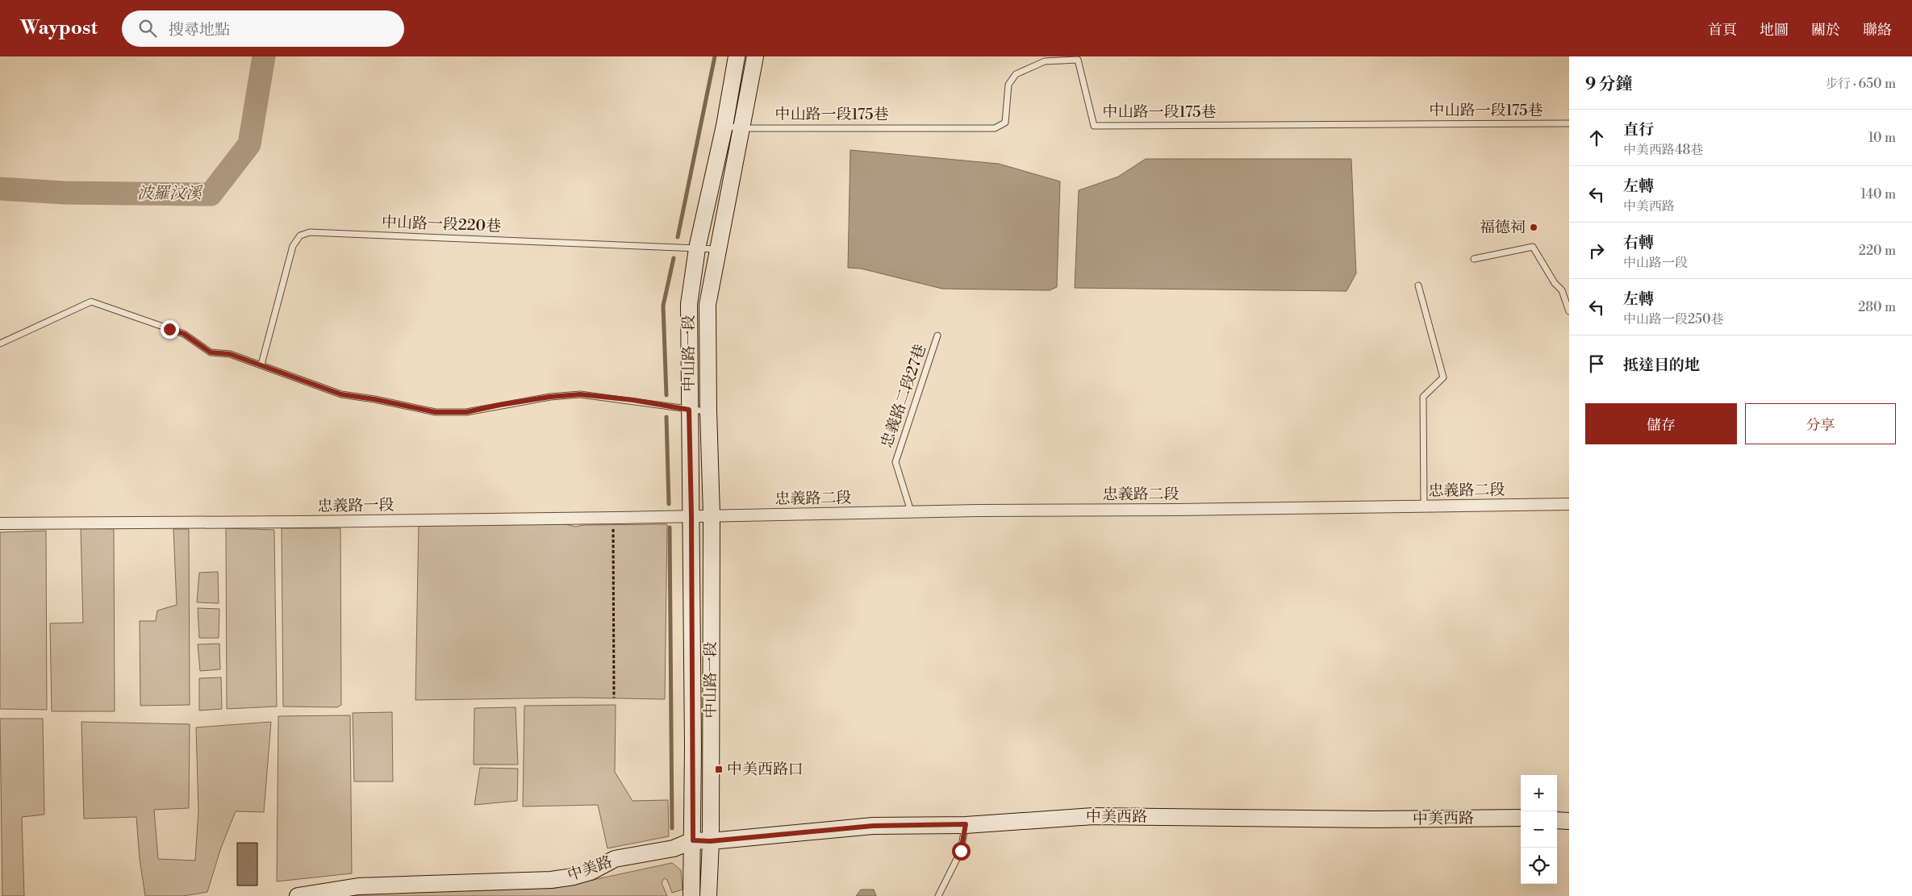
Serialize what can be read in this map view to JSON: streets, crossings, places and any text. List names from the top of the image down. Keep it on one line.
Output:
{"streets":{"street":["中山路一段","忠義路二段","忠義路一段","中美西路","中美路"],"lane":["中山路一段175巷","中山路一段220巷","忠義路二段27巷"]},"crossings":[["中山路一段175巷","中山路一段"],["中山路一段220巷","中山路一段"],["中山路一段","忠義路二段"],["中山路一段","忠義路一段"],["中山路一段","中美西路"],["中山路一段","中美路"],["忠義路二段27巷","忠義路二段"],["忠義路二段","忠義路一段"],["中美西路","中美路"]],"water":["波羅汶溪"],"places":{"other":["福德祠"],"transit":["中美西路口"]},"page":{"header":"Waypost","search":"搜尋地點","nav":["首頁","地圖","關於","聯絡"],"heading":["9 分鐘","步行 · 650 m"],"list":[["直行","中美西路48巷","10 m"],["左轉","中美西路","140 m"],["右轉","中山路一段","220 m"],["左轉","中山路一段250巷","280 m"],"抵達目的地"],"buttons":["儲存","分享"],"map_buttons":["+","−"]}}
